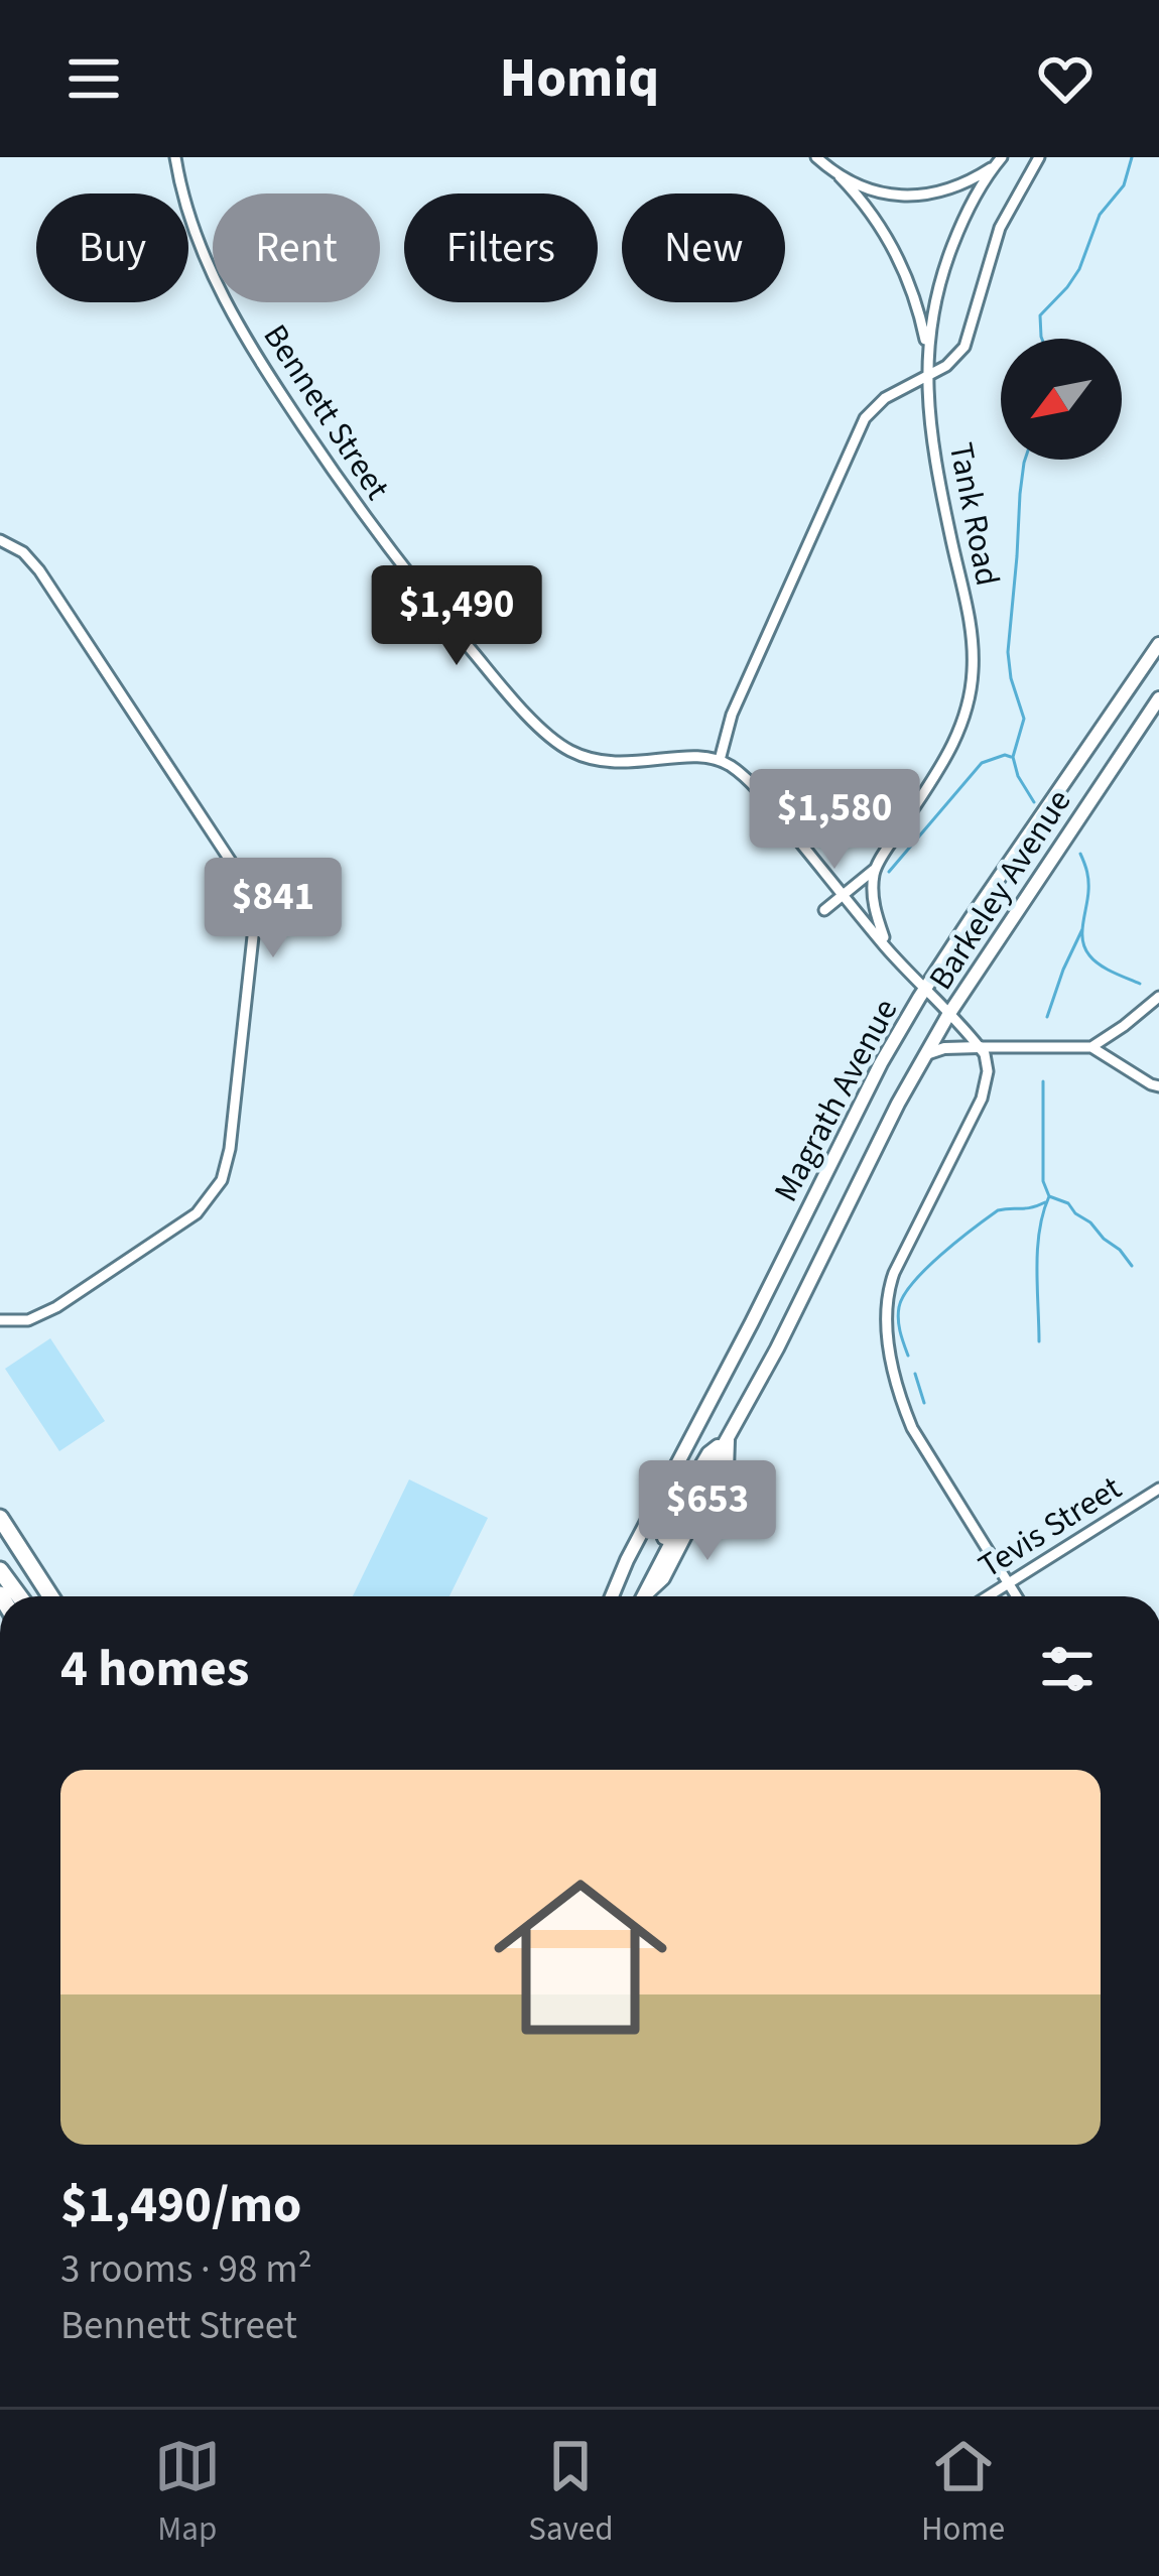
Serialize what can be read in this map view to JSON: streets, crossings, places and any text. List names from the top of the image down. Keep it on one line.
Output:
{"streets":{"main road":["Barkeley Avenue","Magrath Avenue"],"street":["Bennett Street","Tank Road","Tevis Street"]},"north":"bottom left","page":{"header":"Homiq","chip":["Buy","Rent","Filters","New"],"price":["$1,490","$1,580","$841","$653"],"heading":"4 homes","list":[{"name":"$1,490/mo","note":"3 rooms · 98 m² · Bennett Street"}],"tabs":["Map","Saved","Home"]}}
